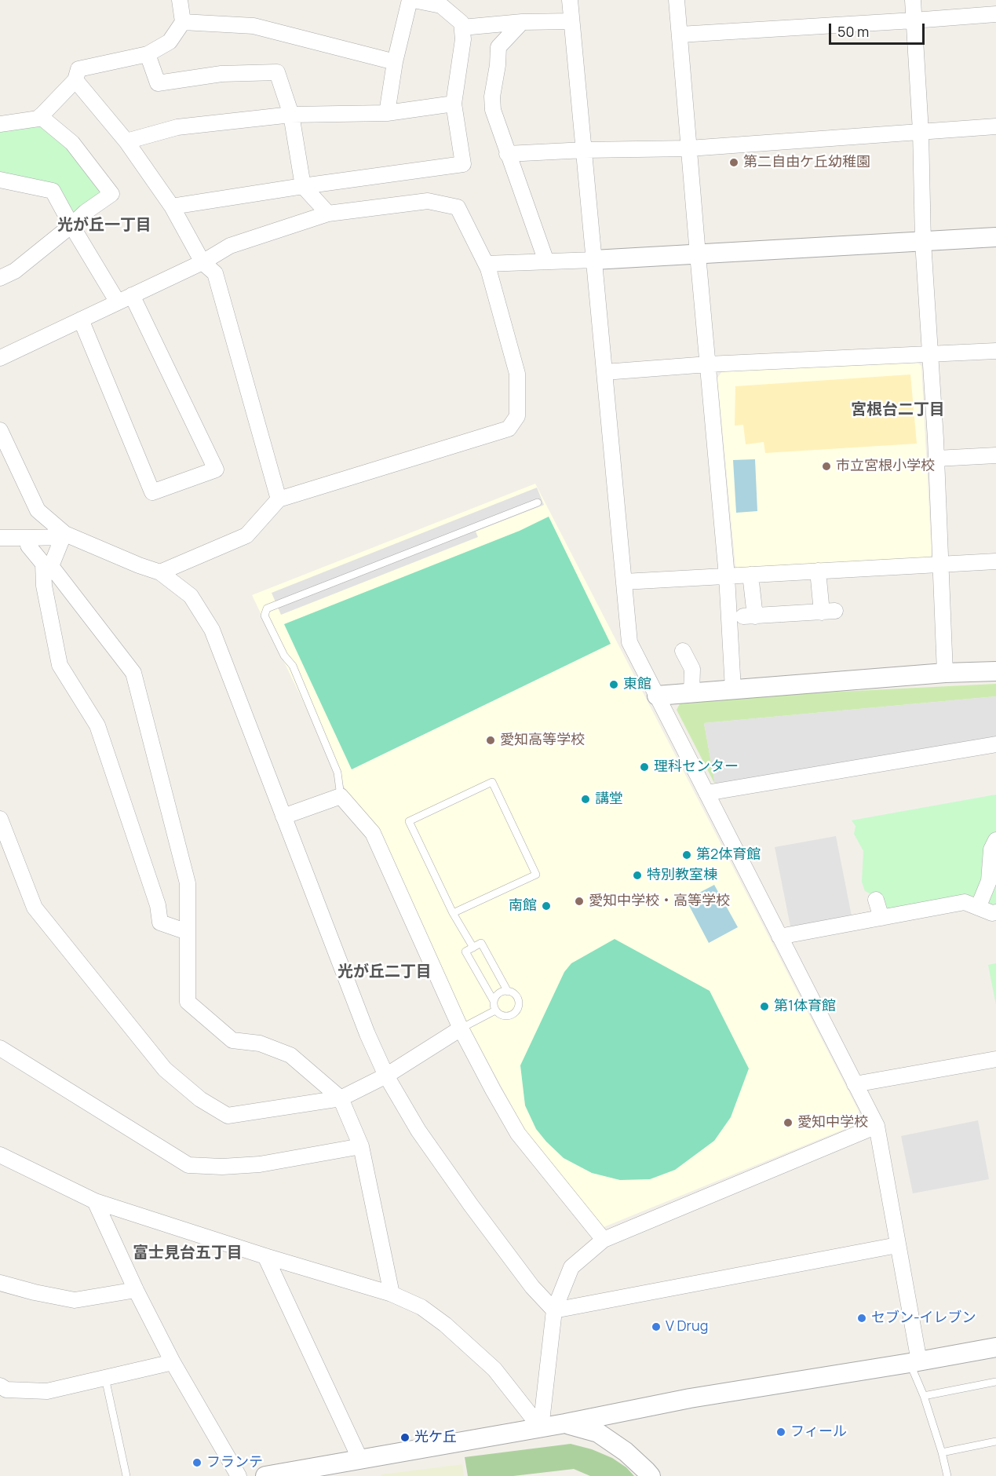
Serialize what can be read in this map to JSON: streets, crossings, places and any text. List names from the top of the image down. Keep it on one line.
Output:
{"districts":["光が丘一丁目","宮根台二丁目","光が丘二丁目","富士見台五丁目"],"places":["第二自由ケ丘幼稚園","市立宮根小学校","東館","愛知高等学校","理科センター","講堂","第2体育館","特別教室棟","愛知中学校・高等学校","南館","第1体育館","愛知中学校","セブン-イレブン","V Drug","フィール","光ケ丘","フランテ"],"scale_bar":"50 m"}
